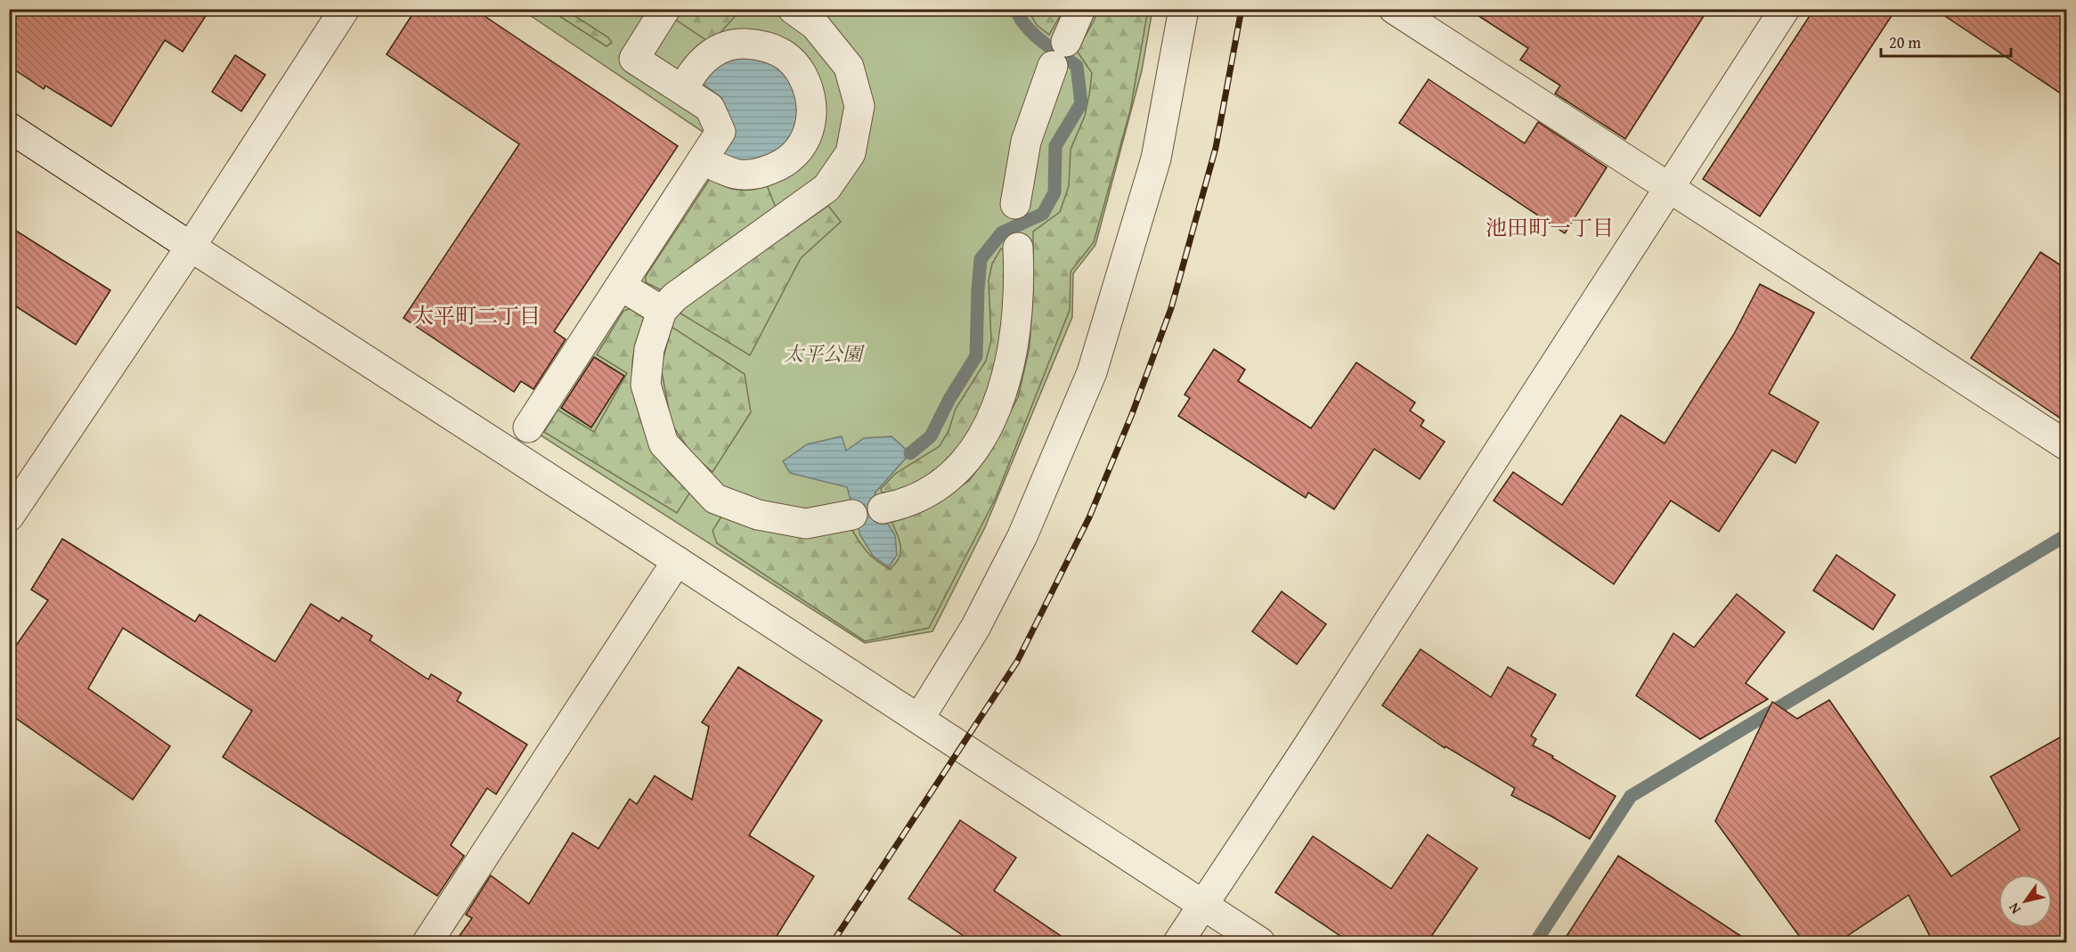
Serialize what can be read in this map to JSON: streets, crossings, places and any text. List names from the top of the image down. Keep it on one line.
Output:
{"districts":["池田町一丁目","太平町二丁目"],"parks":["太平公園"],"scale_bar":"20 m","north":"bottom left"}
